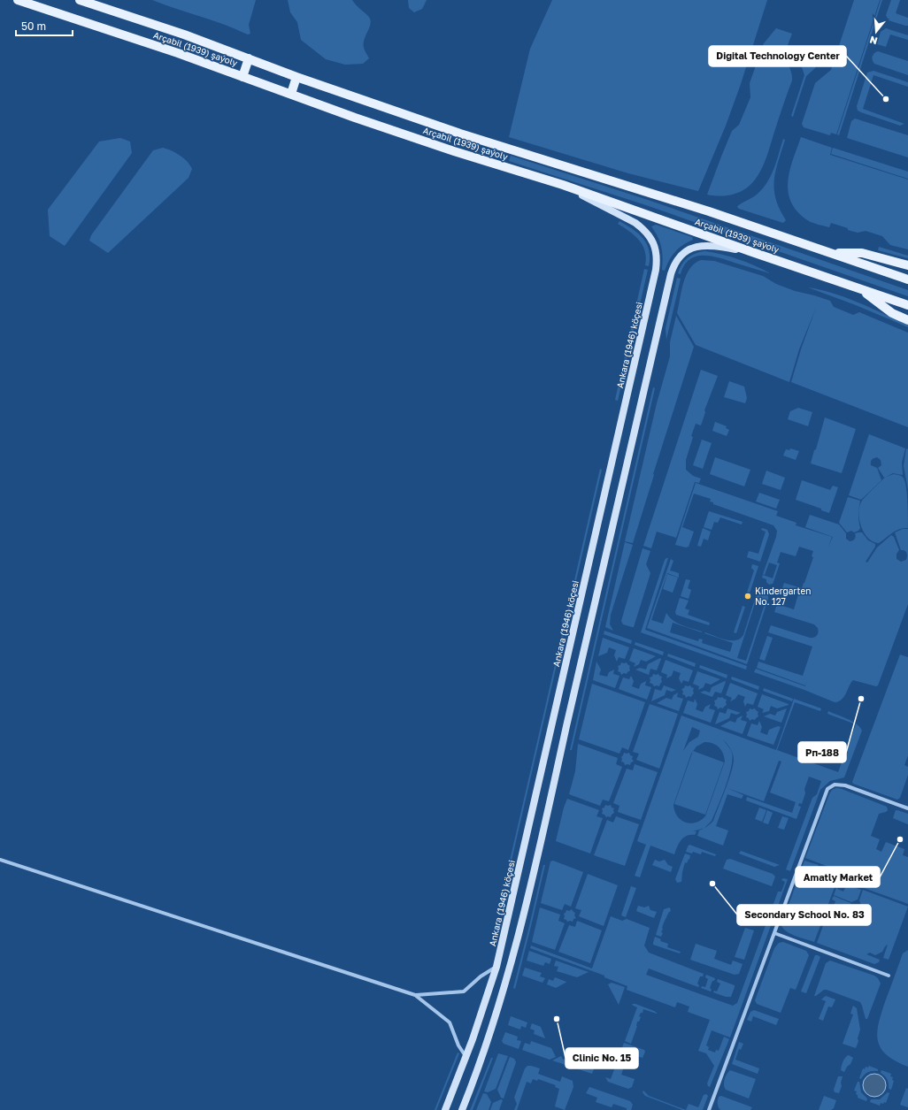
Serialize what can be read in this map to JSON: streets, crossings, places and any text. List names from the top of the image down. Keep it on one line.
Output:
{"streets":{"main road":["Arçabil (1939) şaýoly","Ankara (1946) köçesi"]},"crossings":[["Arçabil (1939) şaýoly","Ankara (1946) köçesi"]],"places":["Digital Technology Center","Kindergarten No. 127","Рп-188","Amatly Market","Secondary School No. 83","Clinic No. 15"],"scale_bar":"50 m","north":"bottom"}
